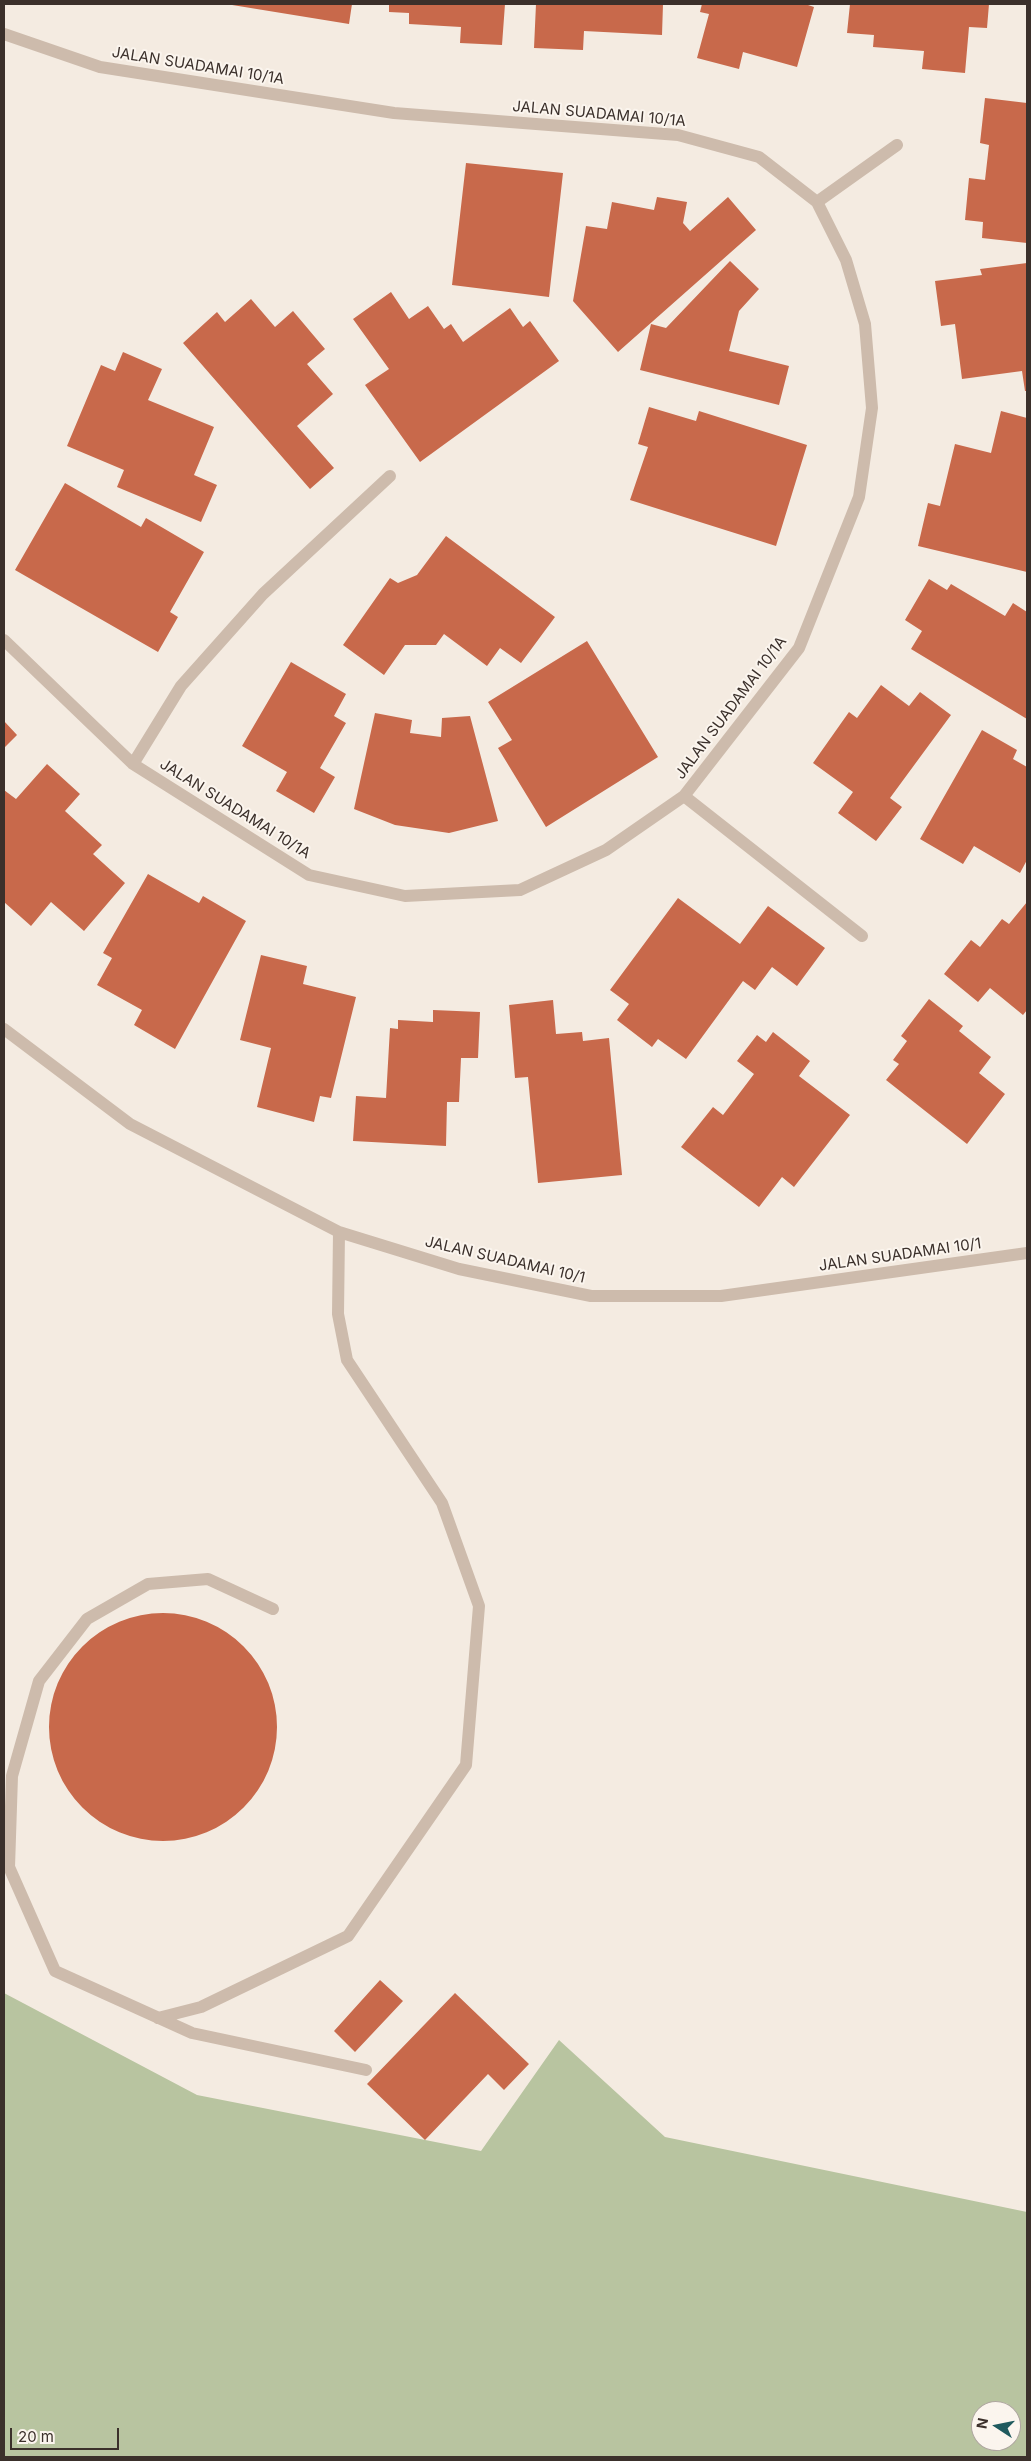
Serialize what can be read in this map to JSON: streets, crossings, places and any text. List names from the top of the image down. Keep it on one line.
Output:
{"streets":{"street":["JALAN SUADAMAI 10/1A","JALAN SUADAMAI 10/1"]},"scale_bar":"20 m","north":"left"}
